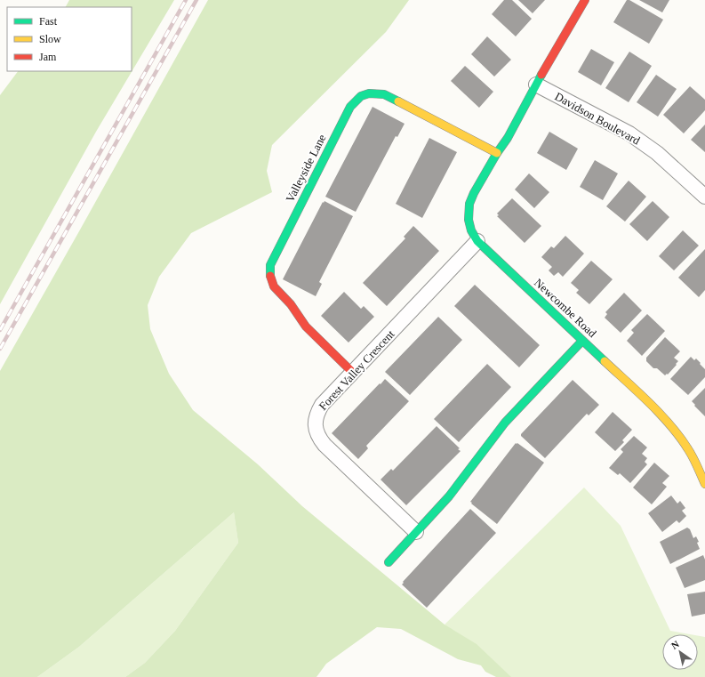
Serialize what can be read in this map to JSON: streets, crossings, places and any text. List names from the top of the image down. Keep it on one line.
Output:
{"streets":{"street":["Davidson Boulevard","Valleyside Lane","Newcombe Road","Forest Valley Crescent"]},"crossings":[["Davidson Boulevard","Newcombe Road"],["Valleyside Lane","Newcombe Road"],["Valleyside Lane","Forest Valley Crescent"],["Newcombe Road","Forest Valley Crescent"]],"legend":["Fast","Slow","Jam"],"north":"top left"}
